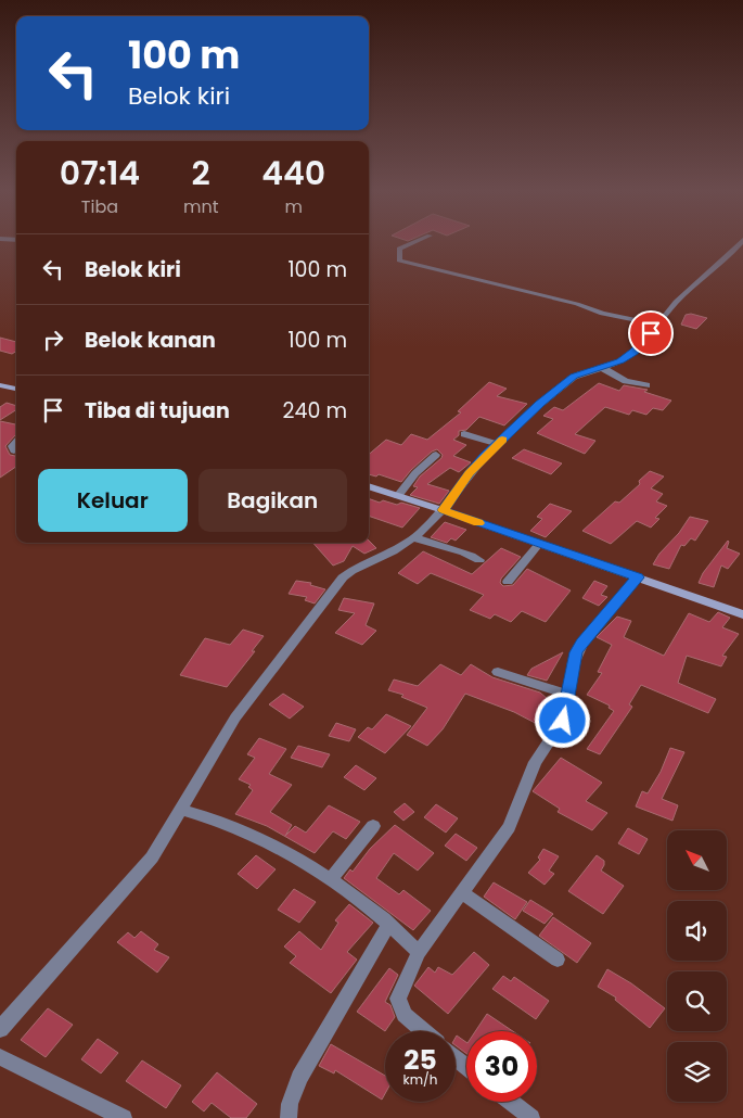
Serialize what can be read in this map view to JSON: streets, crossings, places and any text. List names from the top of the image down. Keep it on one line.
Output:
{"north":"top left","page":{"turn":["100 m","Belok kiri"],"eta":["07:14","Tiba","2","mnt","440","m"],"list":[{"name":"Belok kiri","value":"100 m"},{"name":"Belok kanan","value":"100 m"},{"name":"Tiba di tujuan","value":"240 m"}],"buttons":["Keluar","Bagikan"],"speed":"25 km/h","limit":"30"}}
